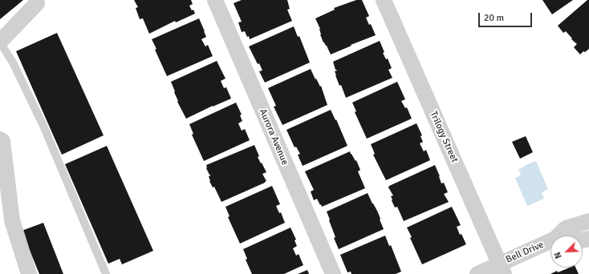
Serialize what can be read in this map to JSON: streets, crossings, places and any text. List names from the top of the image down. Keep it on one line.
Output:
{"streets":{"street":["Aurora Avenue","Trilogy Street","Bell Drive"]},"crossings":[["Trilogy Street","Bell Drive"]],"scale_bar":"20 m","north":"bottom left"}
